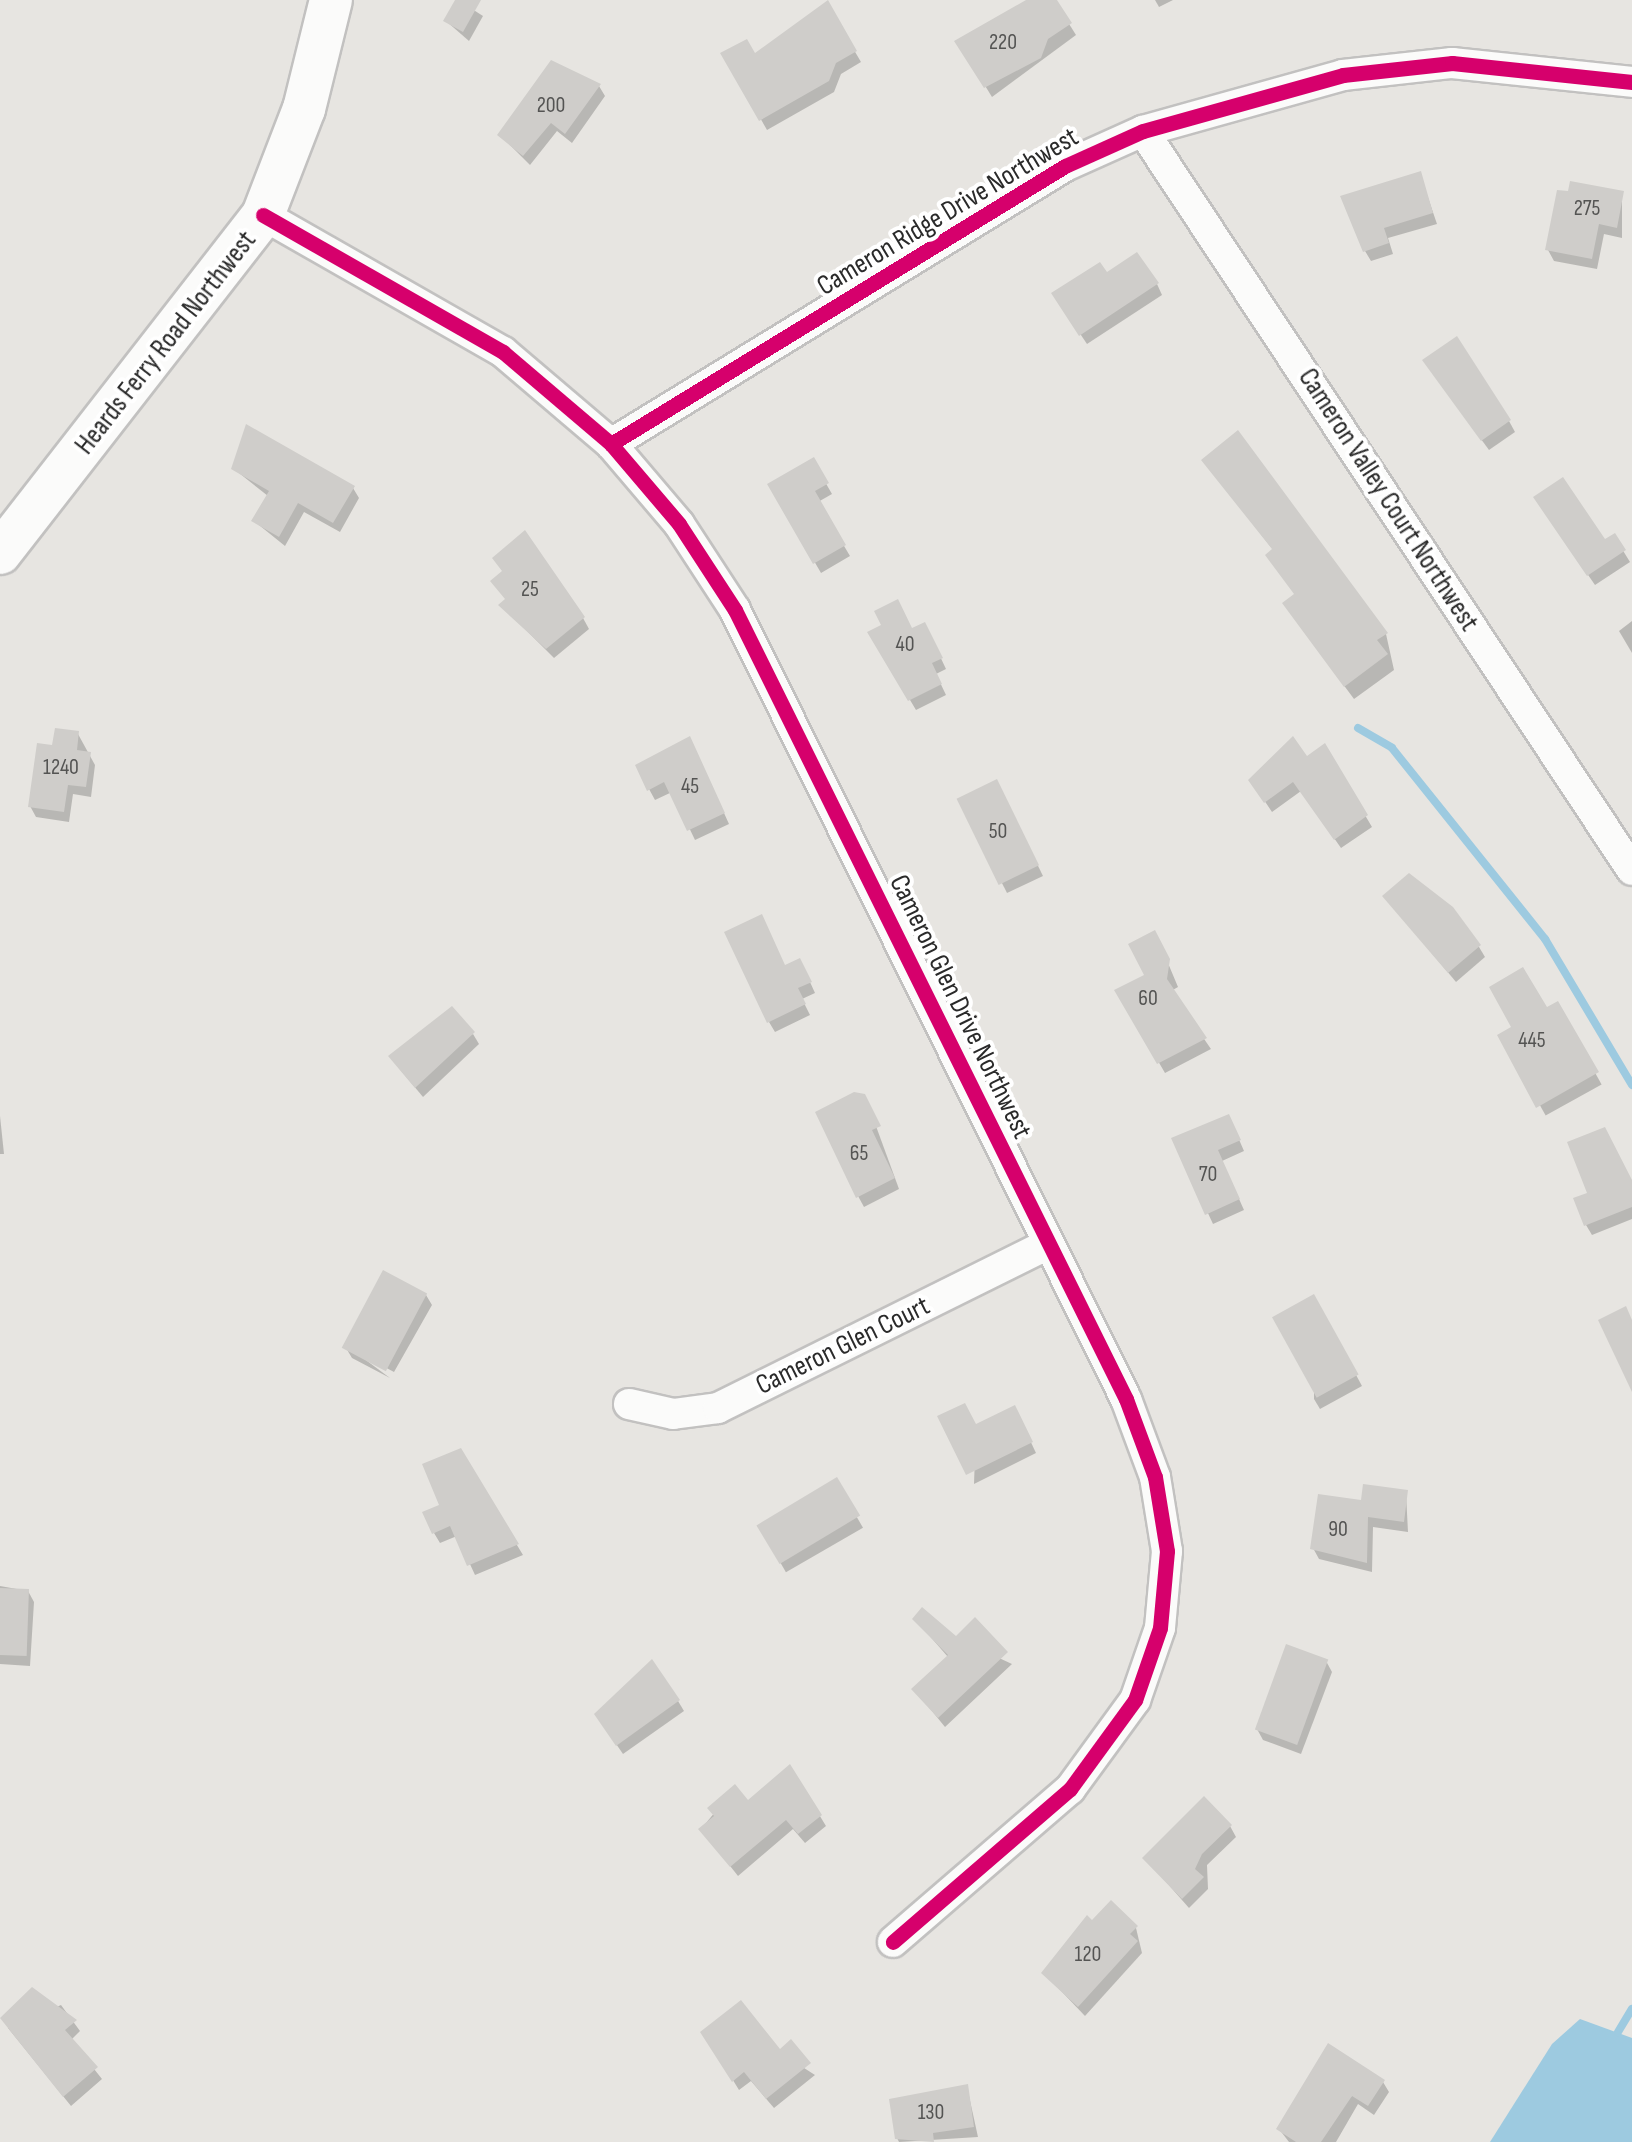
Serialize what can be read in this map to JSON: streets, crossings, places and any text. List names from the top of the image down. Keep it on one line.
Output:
{"streets":{"street":["Cameron Ridge Drive Northwest","Heards Ferry Road Northwest","Cameron Valley Court Northwest","Cameron Glen Drive Northwest","Cameron Glen Court"]},"crossings":[["Cameron Ridge Drive Northwest","Cameron Valley Court Northwest"],["Cameron Ridge Drive Northwest","Cameron Glen Drive Northwest"],["Heards Ferry Road Northwest","Cameron Glen Drive Northwest"],["Cameron Glen Drive Northwest","Cameron Glen Court"]],"house_numbers":["220","200","275","25","40","1240","45","50","60","445","65","70","90","120","130"]}
